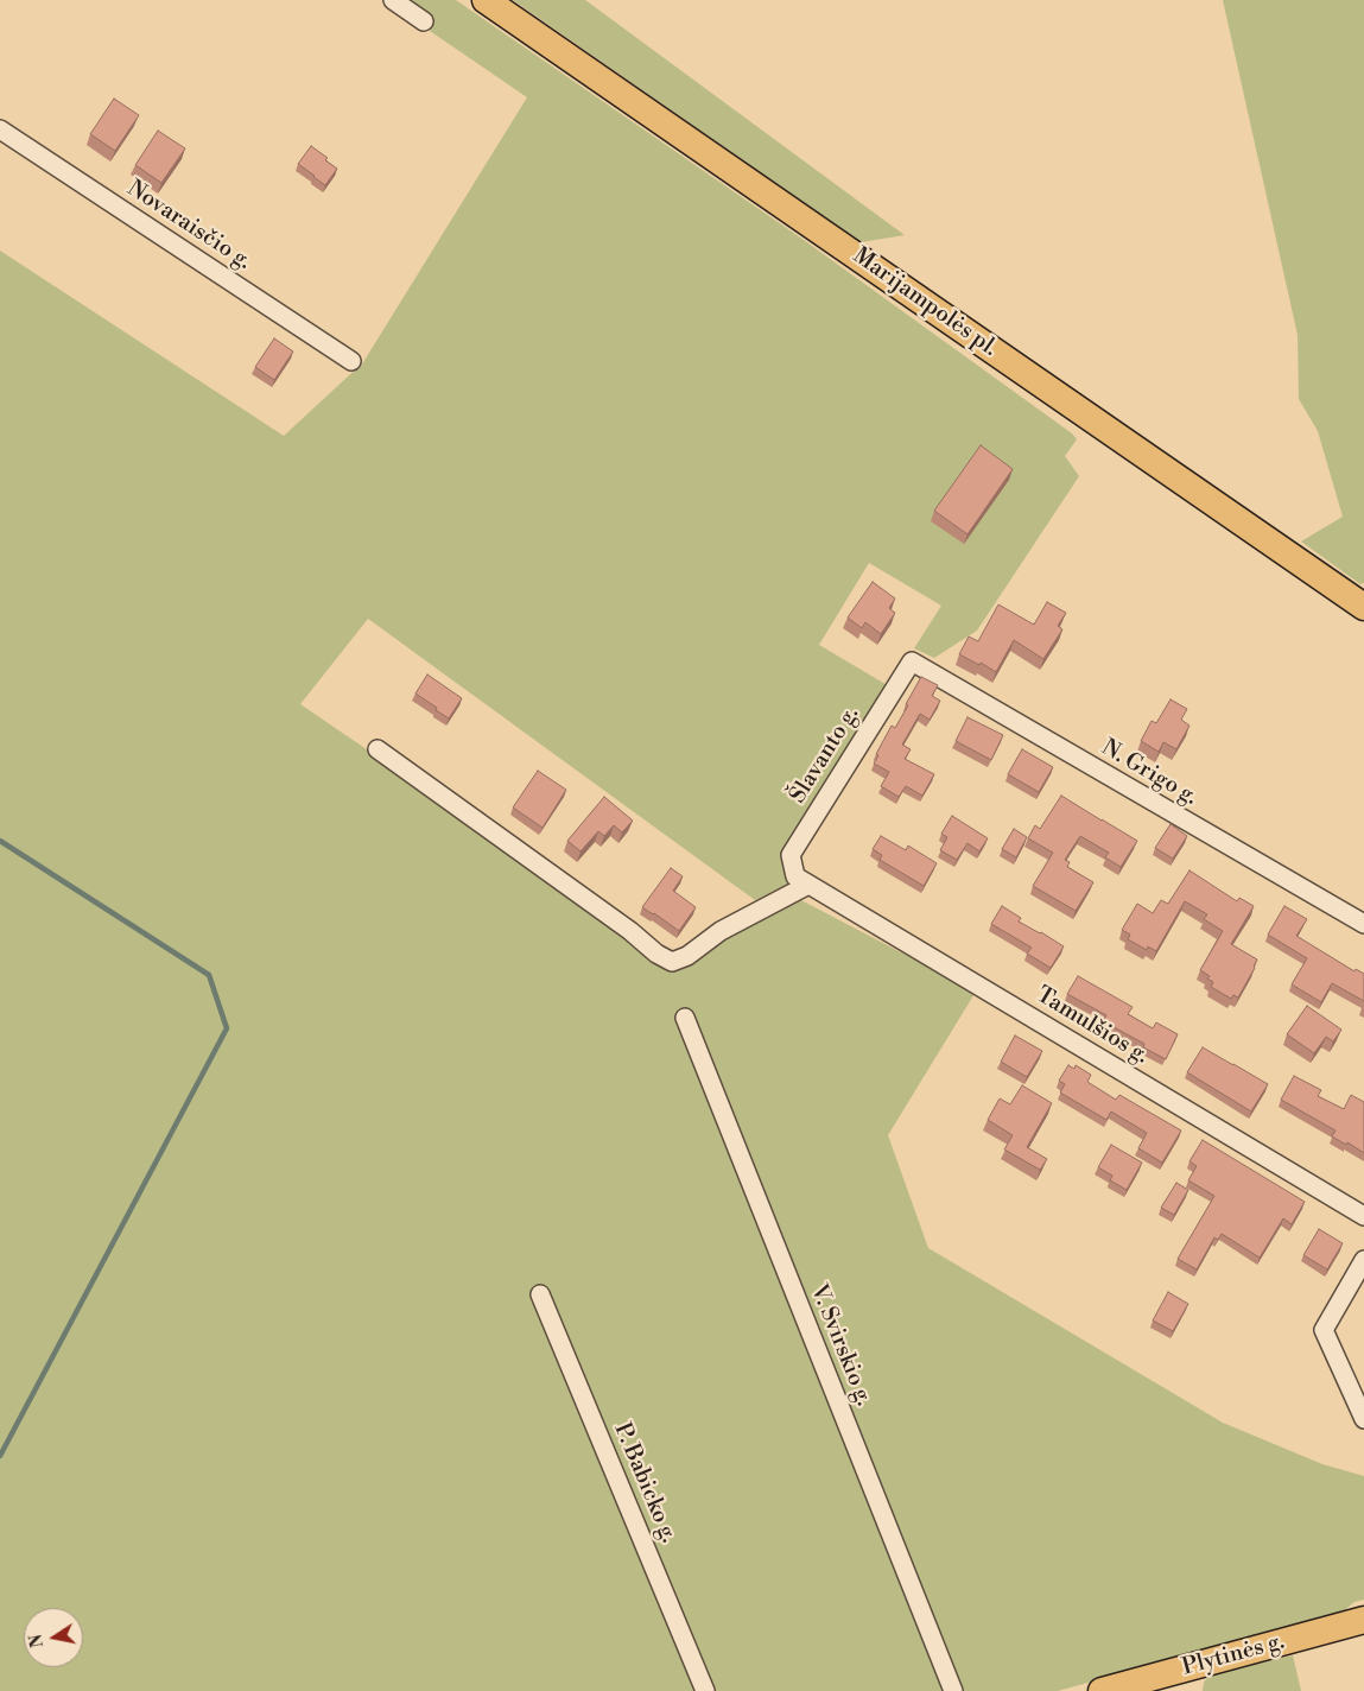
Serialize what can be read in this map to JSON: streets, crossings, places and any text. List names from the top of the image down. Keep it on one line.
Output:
{"streets":{"main road":["Marijampolės pl.","Plytinės g."],"street":["Novaraisčio g.","Šlavanto g.","N. Grigo g.","Tamulšios g.","V. Svirskio g.","P. Babicko g."]},"crossings":[["Šlavanto g.","N. Grigo g."],["Šlavanto g.","Tamulšios g."]],"north":"left"}
